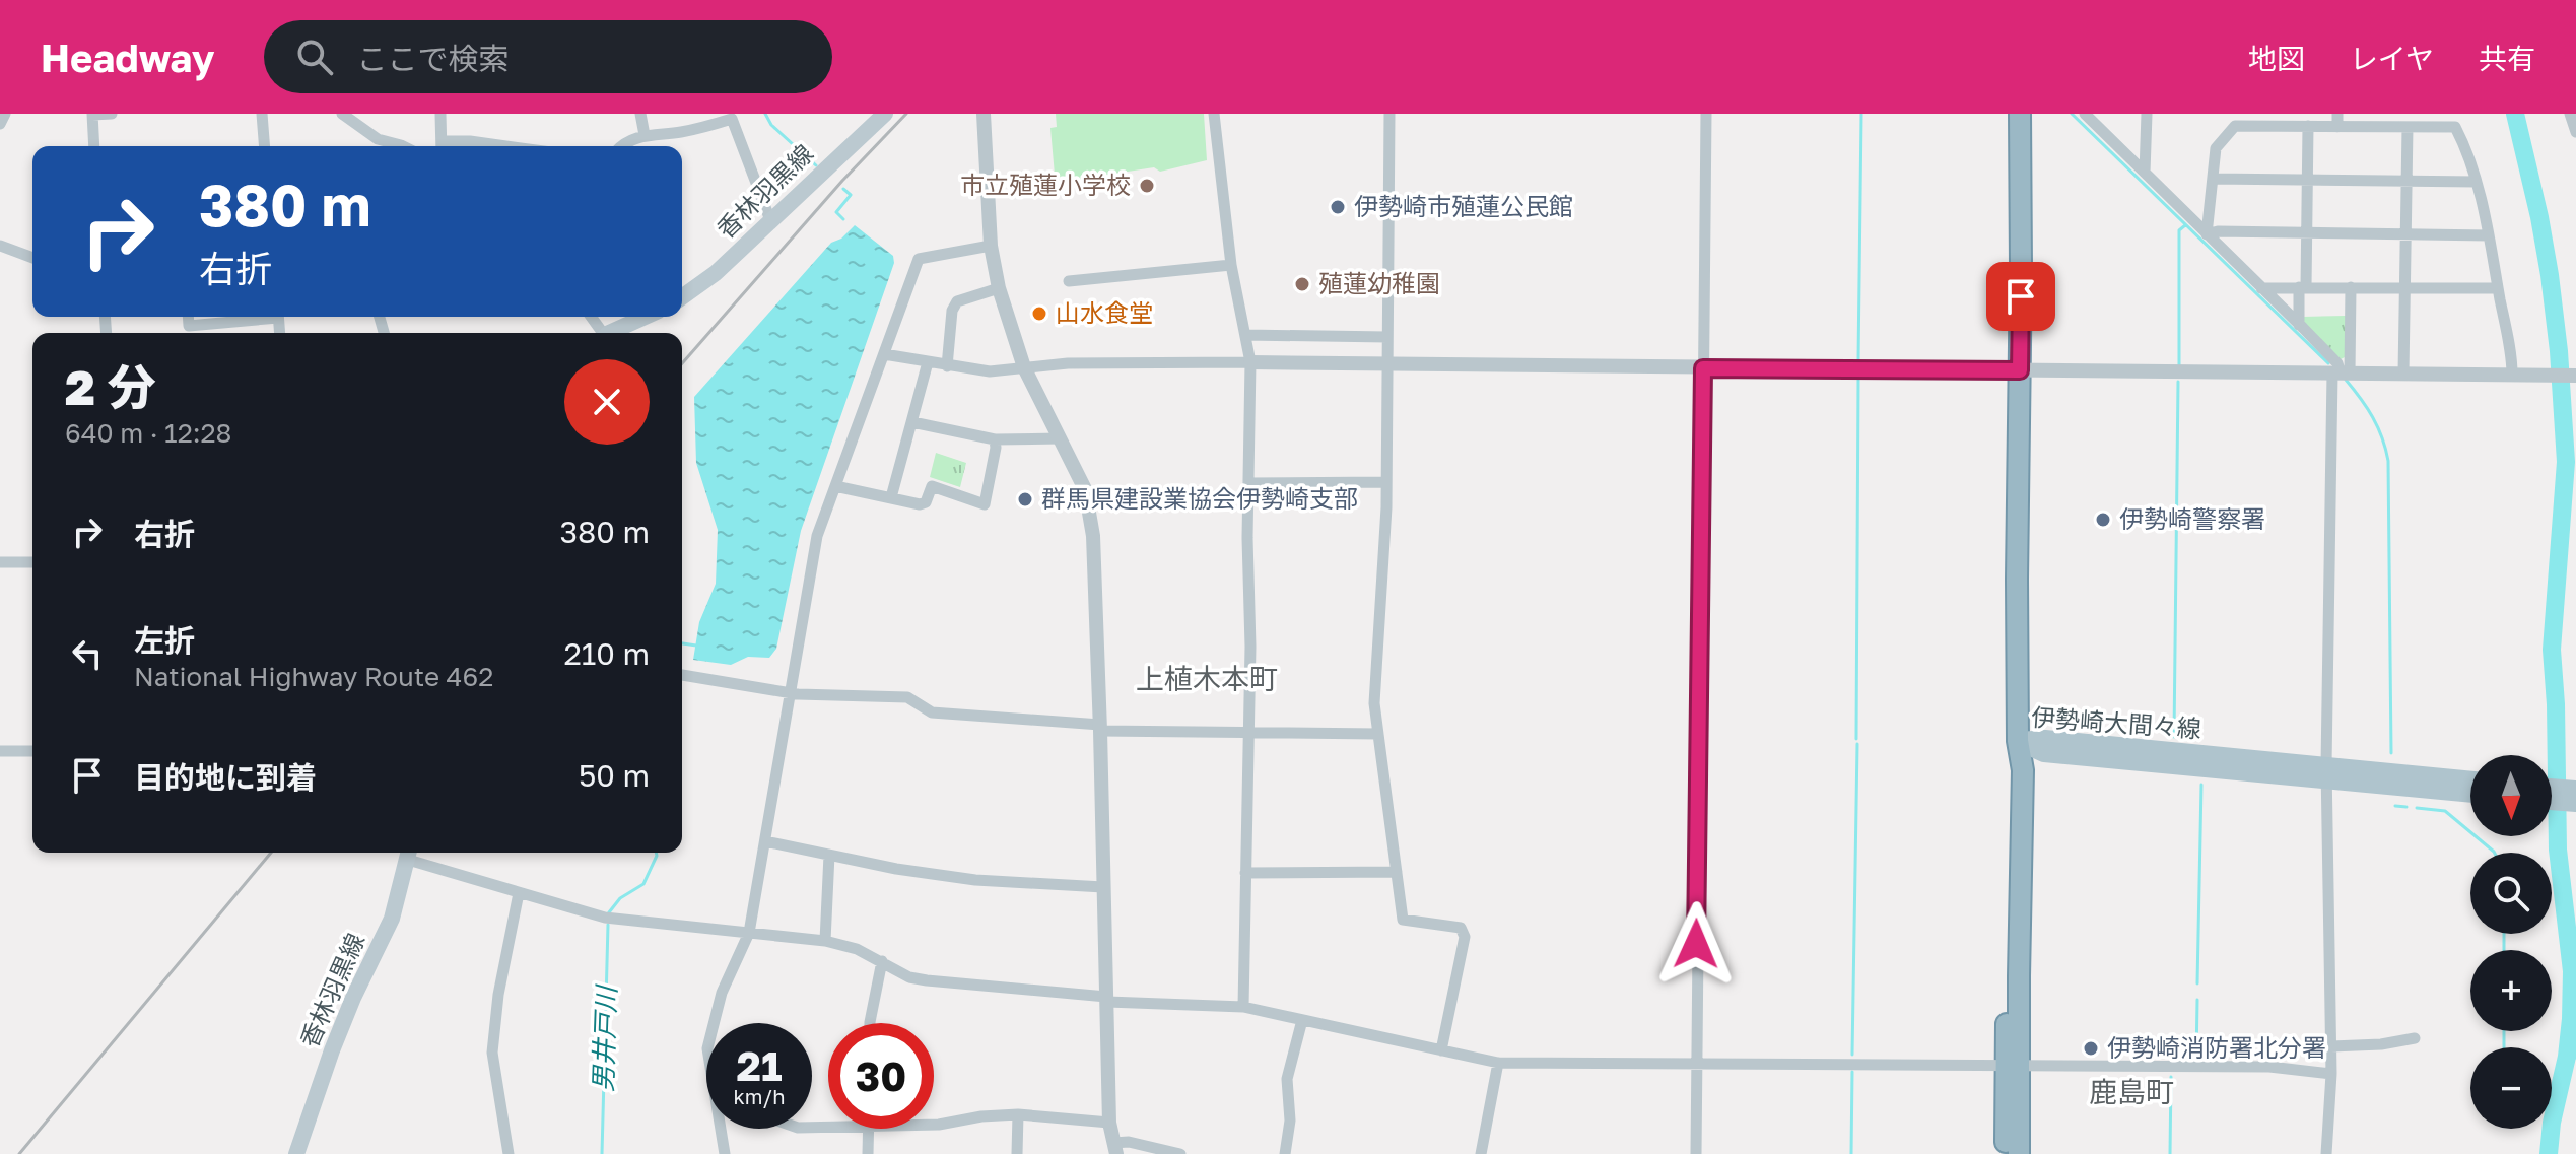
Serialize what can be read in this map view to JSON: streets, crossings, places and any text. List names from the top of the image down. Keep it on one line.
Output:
{"streets":{"main road":["香林羽黒線","伊勢崎大間々線"]},"districts":["上植木本町","鹿島町"],"water":["男井戸川"],"places":["市立殖蓮小学校","伊勢崎市殖蓮公民館","殖蓮幼稚園","山水食堂","群馬県建設業協会伊勢崎支部","伊勢崎警察署","伊勢崎消防署北分署"],"north":"bottom","page":{"header":"Headway","search":"ここで検索","nav":["地図","レイヤ","共有"],"turn":["380 m","右折"],"heading":["2 分","640 m · 12:28"],"list":[{"name":"右折","value":"380 m"},{"name":"左折","note":"National Highway Route 462","value":"210 m"},{"name":"目的地に到着","value":"50 m"}],"map_buttons":["+","−"],"speed":"21 km/h","limit":"30"}}
